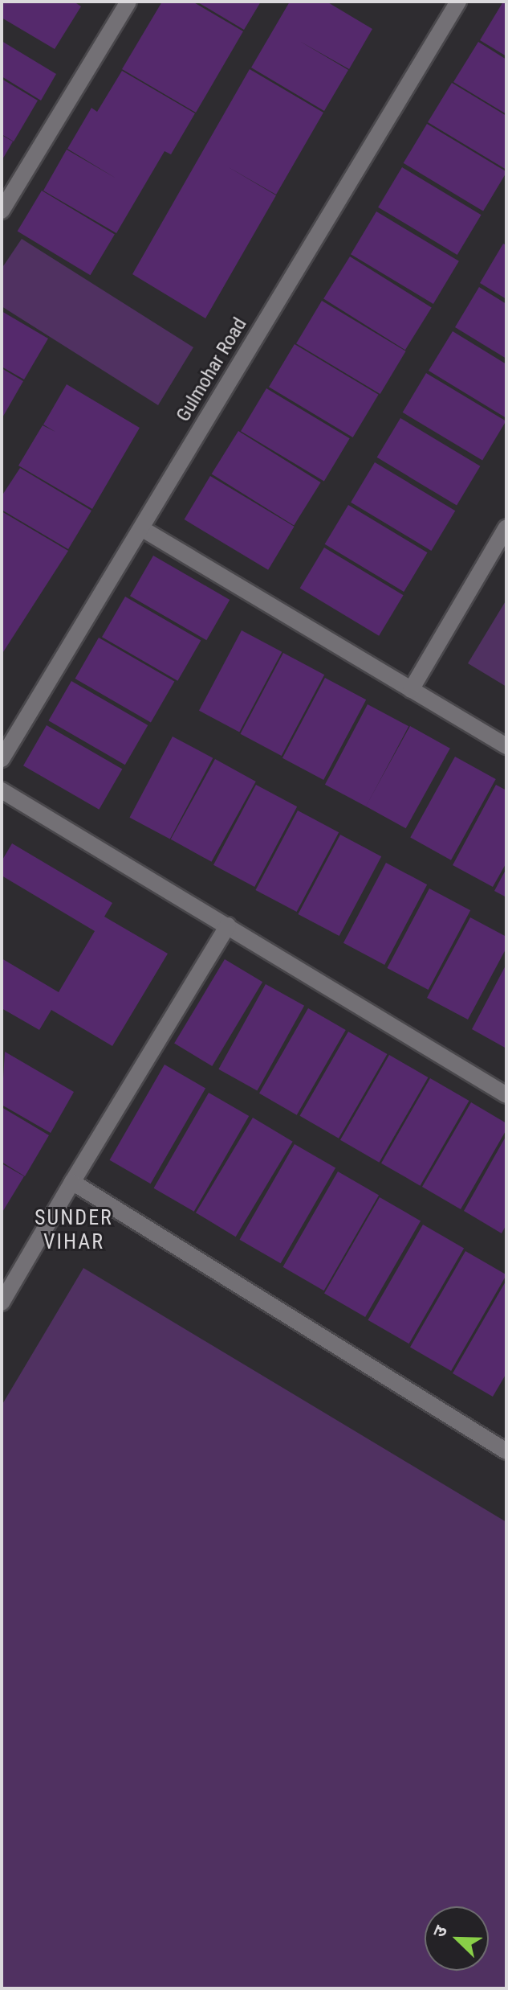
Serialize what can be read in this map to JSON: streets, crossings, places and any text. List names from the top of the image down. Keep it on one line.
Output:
{"streets":{"street":["Gulmohar Road"]},"districts":["SUNDER VIHAR"],"north":"top left"}
